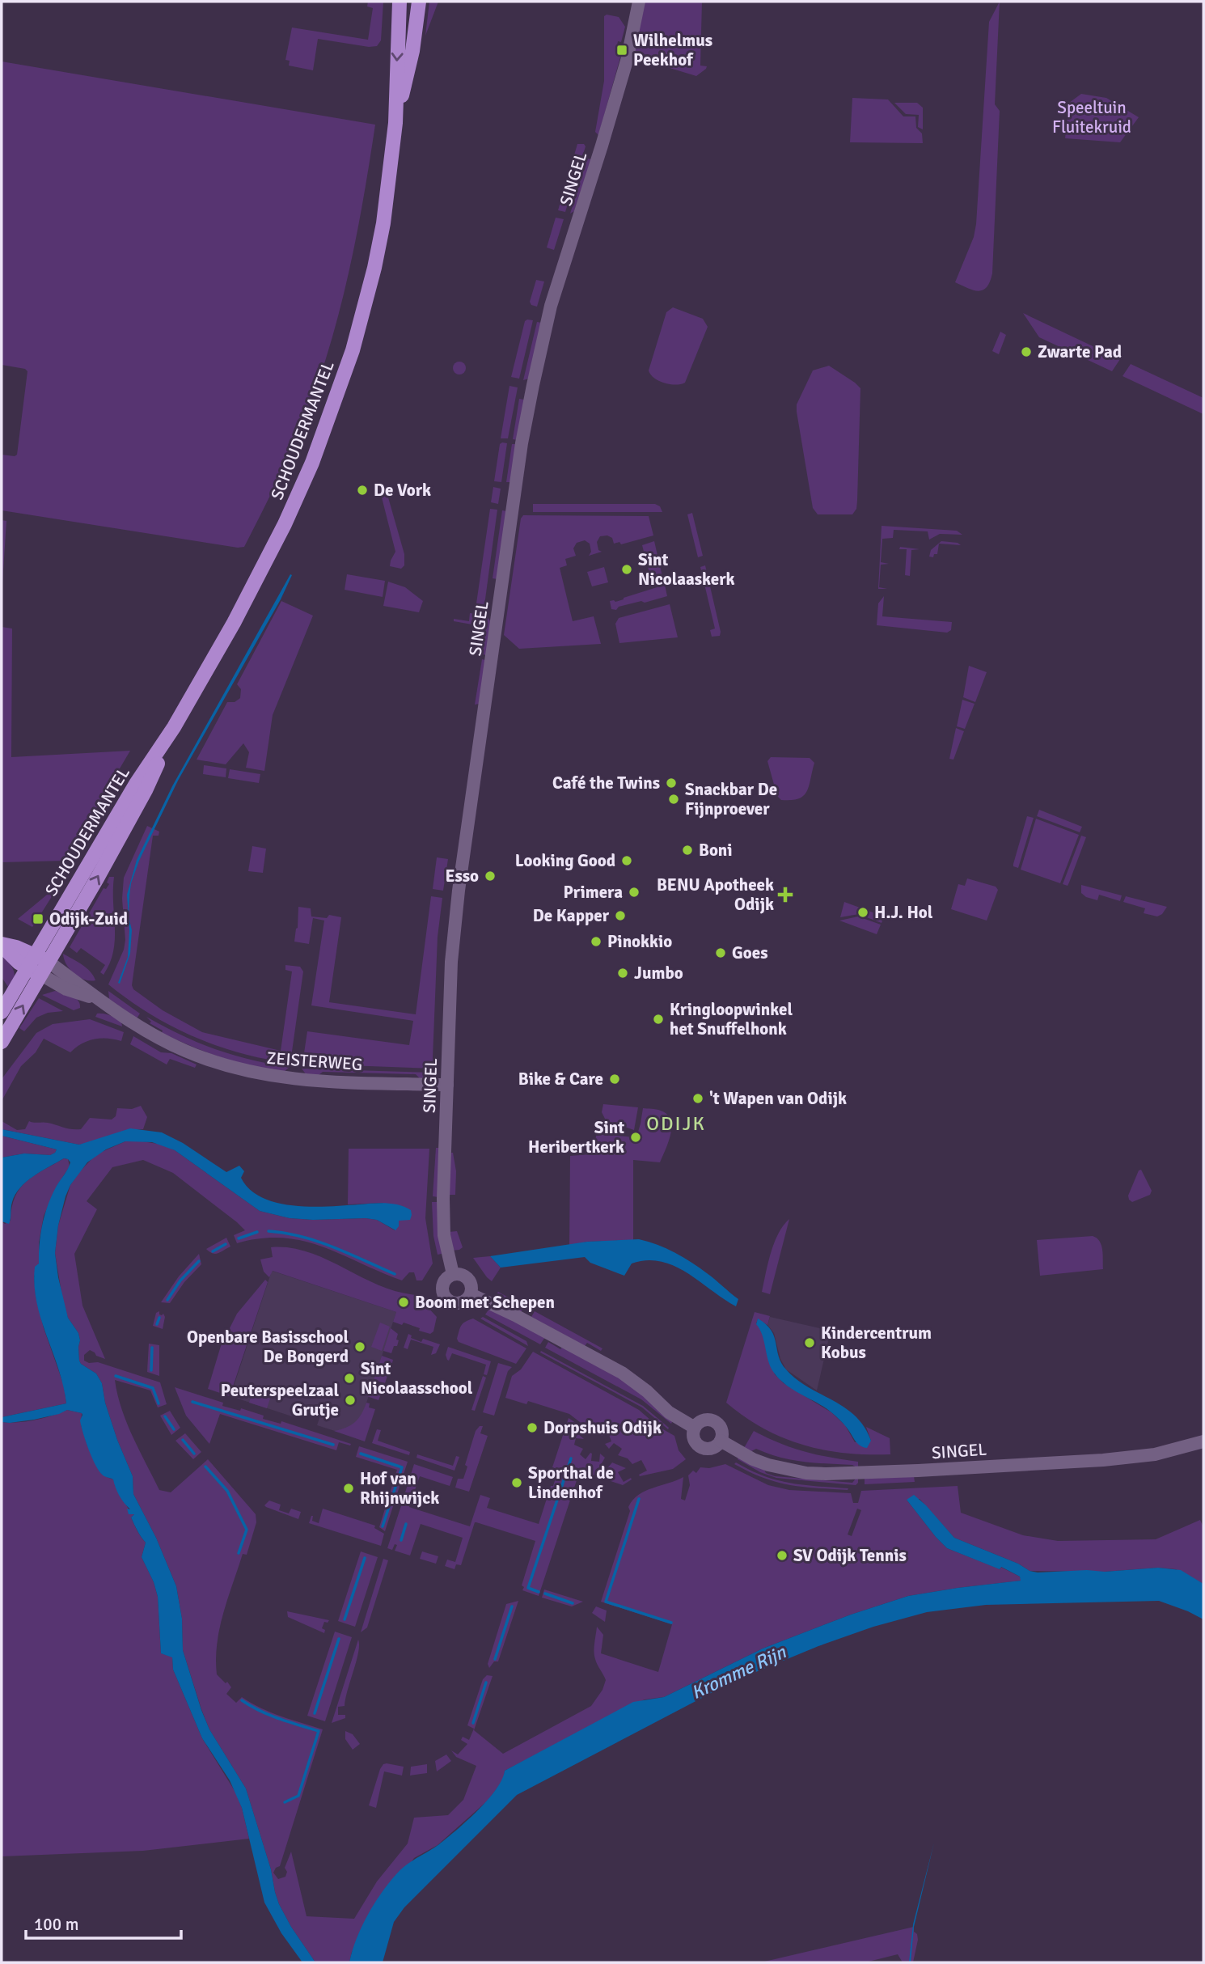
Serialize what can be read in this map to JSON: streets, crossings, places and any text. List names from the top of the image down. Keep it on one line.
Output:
{"streets":{"main road":["SCHOUDERMANTEL"],"street":["SINGEL","ZEISTERWEG"]},"crossings":[["SINGEL","ZEISTERWEG"],["SCHOUDERMANTEL","ZEISTERWEG"]],"districts":["ODIJK"],"water":["Kromme Rijn"],"parks":["Speeltuin Fluitekruid"],"places":{"transit":["Wilhelmus Peekhof","Odijk-Zuid"],"other":["Zwarte Pad","De Vork","Sint Nicolaaskerk","Café the Twins","Snackbar De Fijnproever","Boni","Looking Good","Esso","Primera","H.J. Hol","De Kapper","Pinokkio","Goes","Jumbo","Kringloopwinkel het Snuffelhonk","Bike & Care","'t Wapen van Odijk","Sint Heribertkerk","Boom met Schepen","Kindercentrum Kobus","Openbare Basisschool De Bongerd","Sint Nicolaasschool","Peuterspeelzaal Grutje","Dorpshuis Odijk","Sporthal de Lindenhof","Hof van Rhijnwijck","SV Odijk Tennis"],"health":["BENU Apotheek Odijk"]},"scale_bar":"100 m"}
